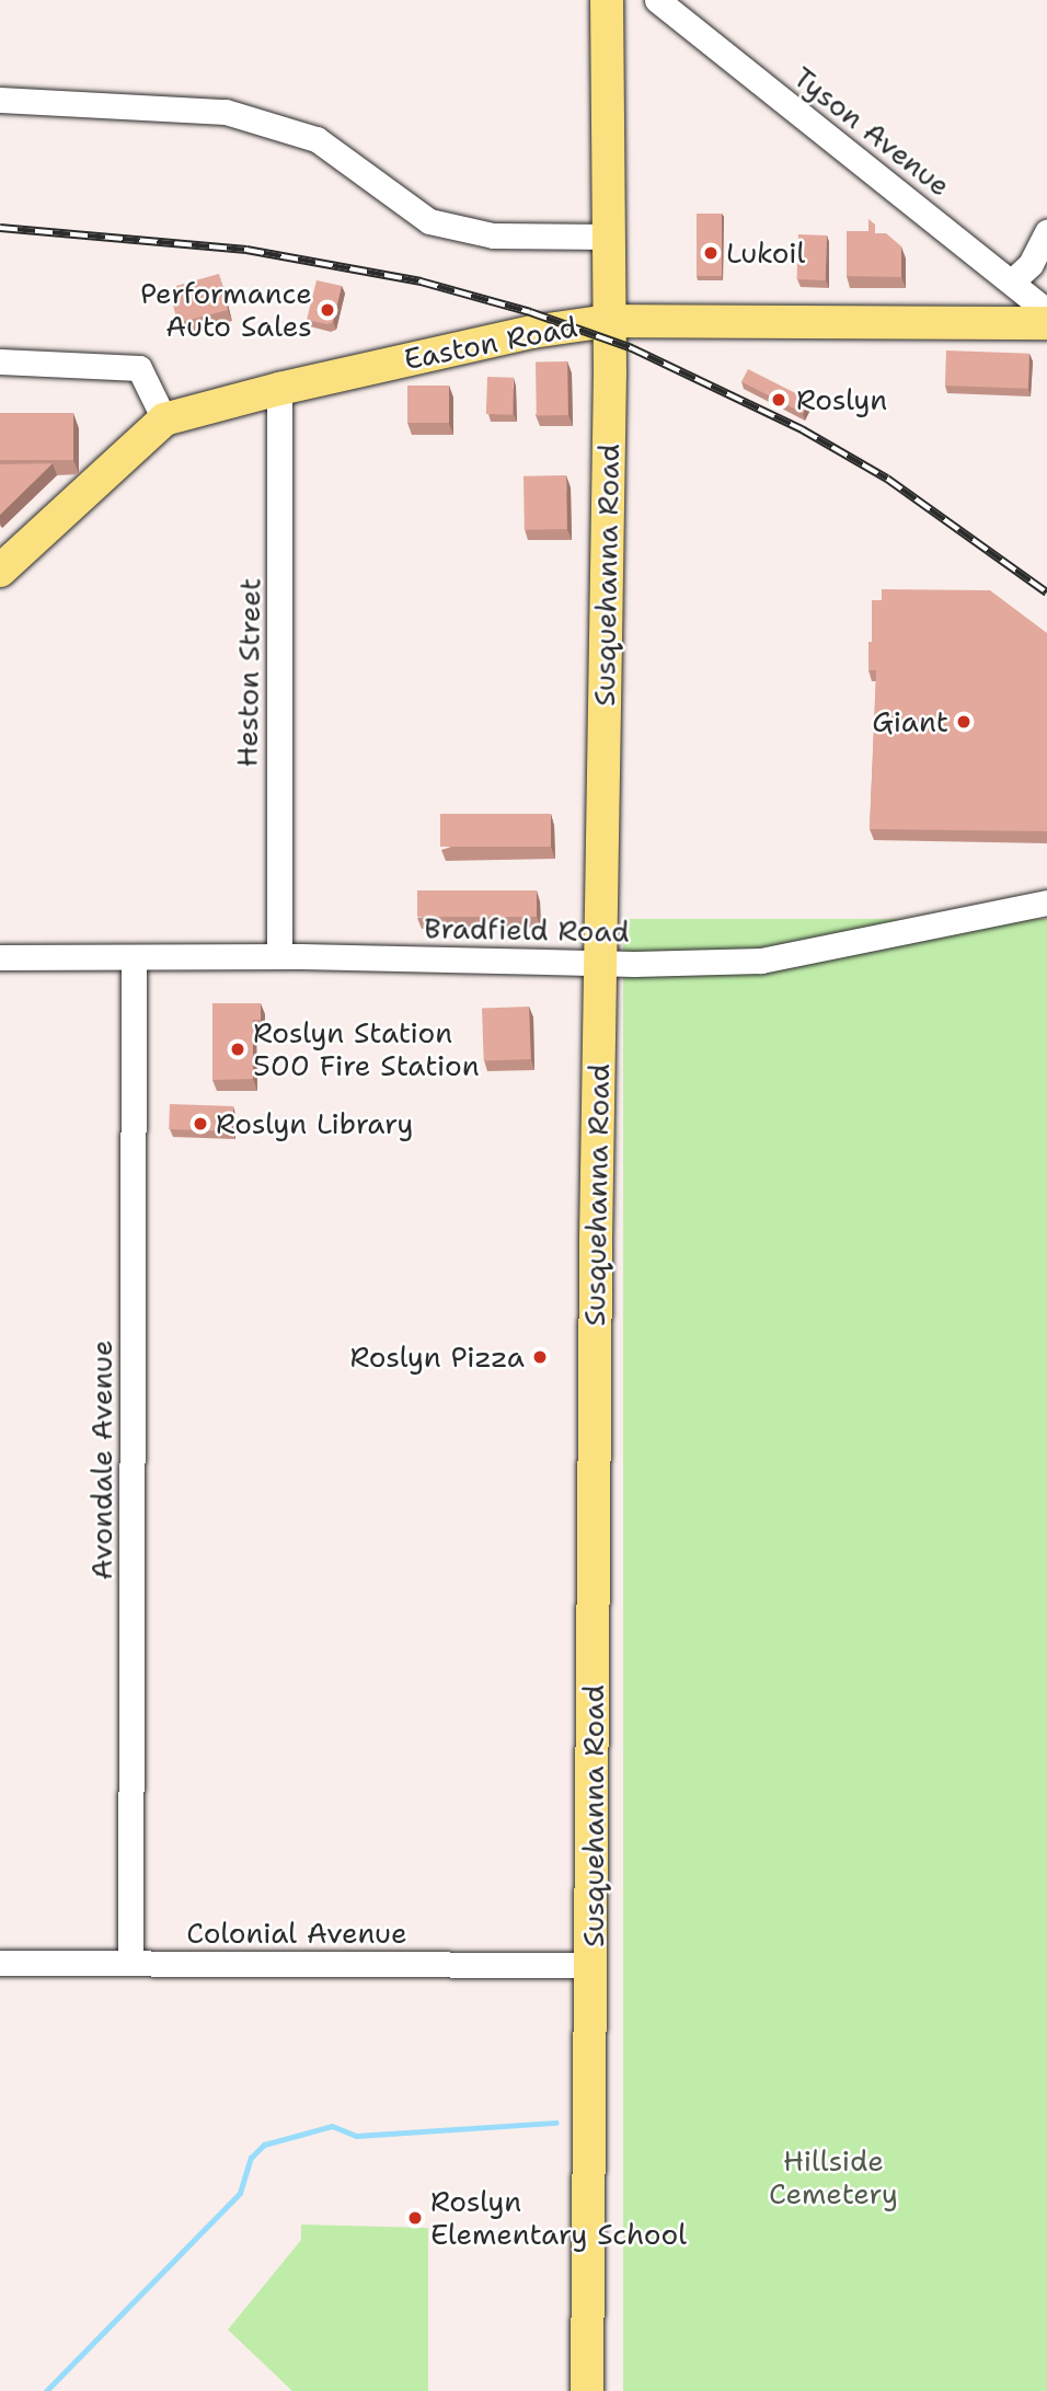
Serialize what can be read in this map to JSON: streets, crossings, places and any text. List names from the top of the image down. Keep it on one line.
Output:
{"streets":{"main road":["Easton Road","Susquehanna Road"],"street":["Tyson Avenue","Heston Street","Bradfield Road","Avondale Avenue","Colonial Avenue"]},"crossings":[["Easton Road","Susquehanna Road"],["Easton Road","Heston Street"],["Susquehanna Road","Bradfield Road"],["Susquehanna Road","Colonial Avenue"],["Heston Street","Bradfield Road"],["Bradfield Road","Avondale Avenue"],["Avondale Avenue","Colonial Avenue"]],"parks":["Hillside Cemetery"],"places":["Lukoil","Performance Auto Sales","Roslyn","Giant","Roslyn Station 500 Fire Station","Roslyn Library","Roslyn Pizza","Roslyn Elementary School"]}
